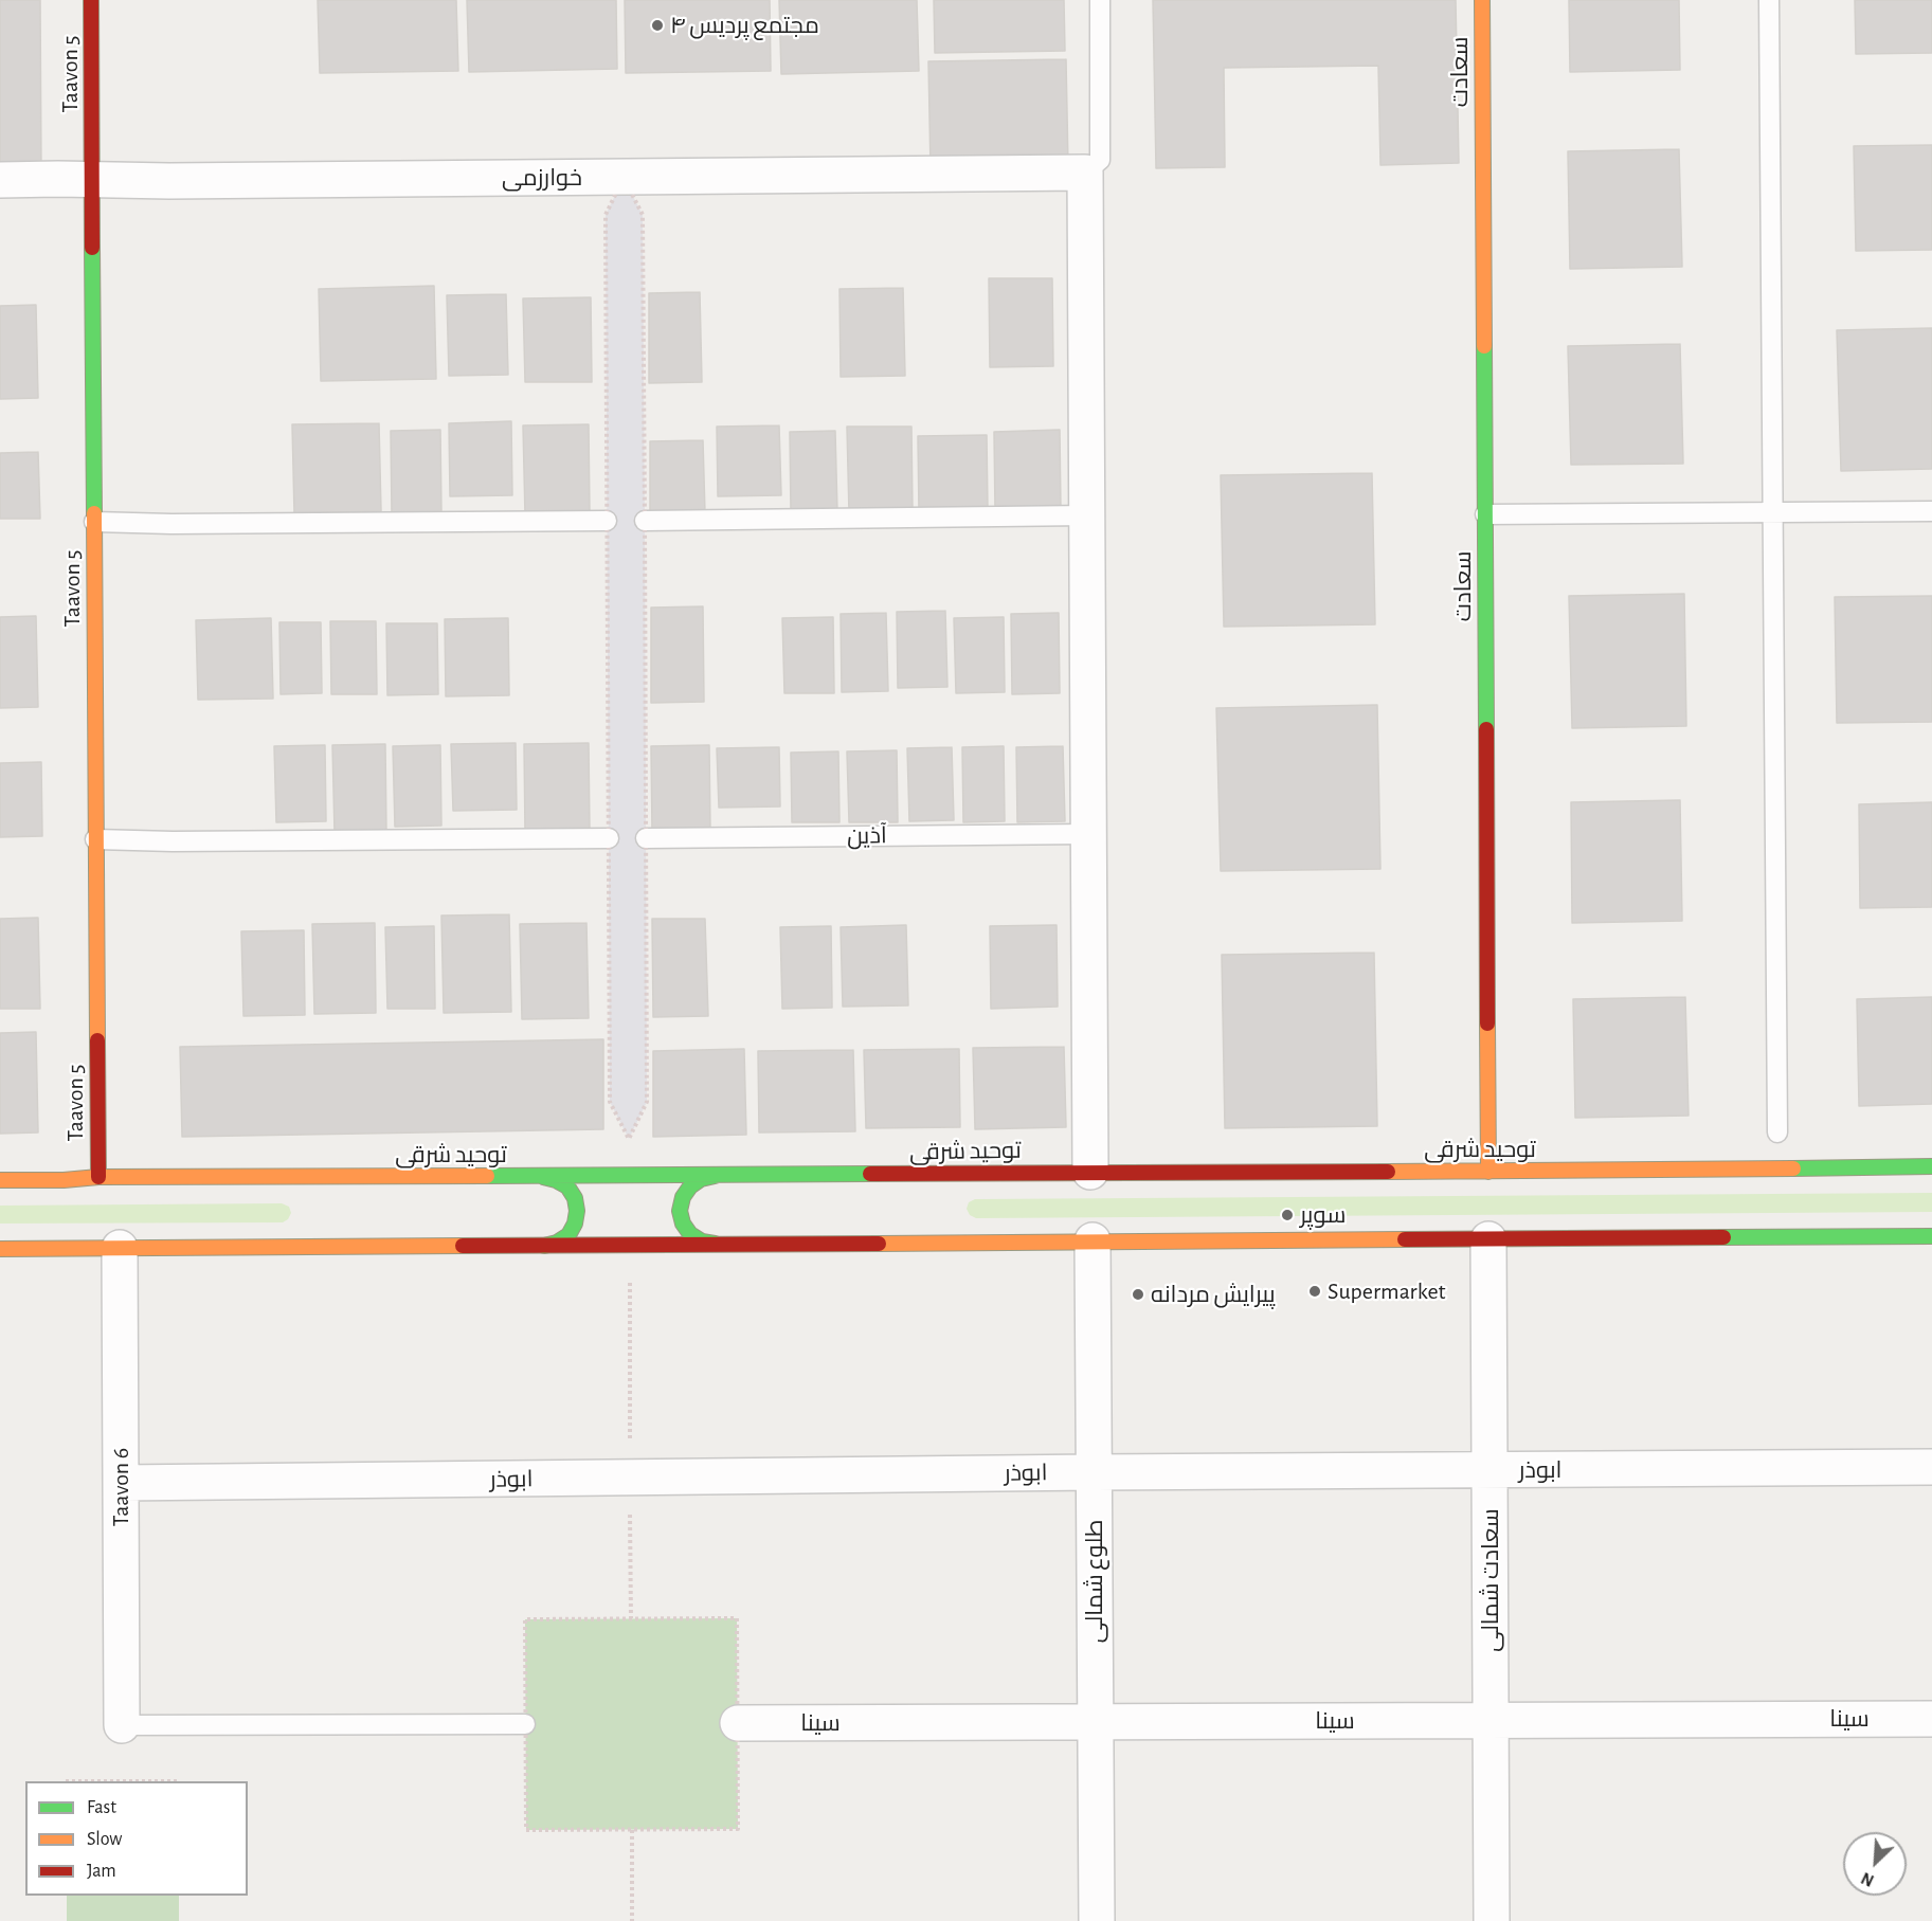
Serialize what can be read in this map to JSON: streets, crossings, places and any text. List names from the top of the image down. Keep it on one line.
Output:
{"streets":{"street":["سعادت","Taavon 5","خوارزمی","توحید شرقی","ابوذر","Taavon 6","سعادت شمالی","طلوع شمالی","سینا"],"lane":["آذین"]},"crossings":[["سعادت","توحید شرقی"],["Taavon 5","خوارزمی"],["Taavon 5","توحید شرقی"],["ابوذر","Taavon 6"],["ابوذر","سعادت شمالی"],["ابوذر","طلوع شمالی"],["سعادت شمالی","سینا"],["طلوع شمالی","سینا"]],"places":["مجتمع پردیس ۴","سوپر","Supermarket","پیرایش مردانه"],"legend":["Fast","Slow","Jam"],"north":"bottom left"}
